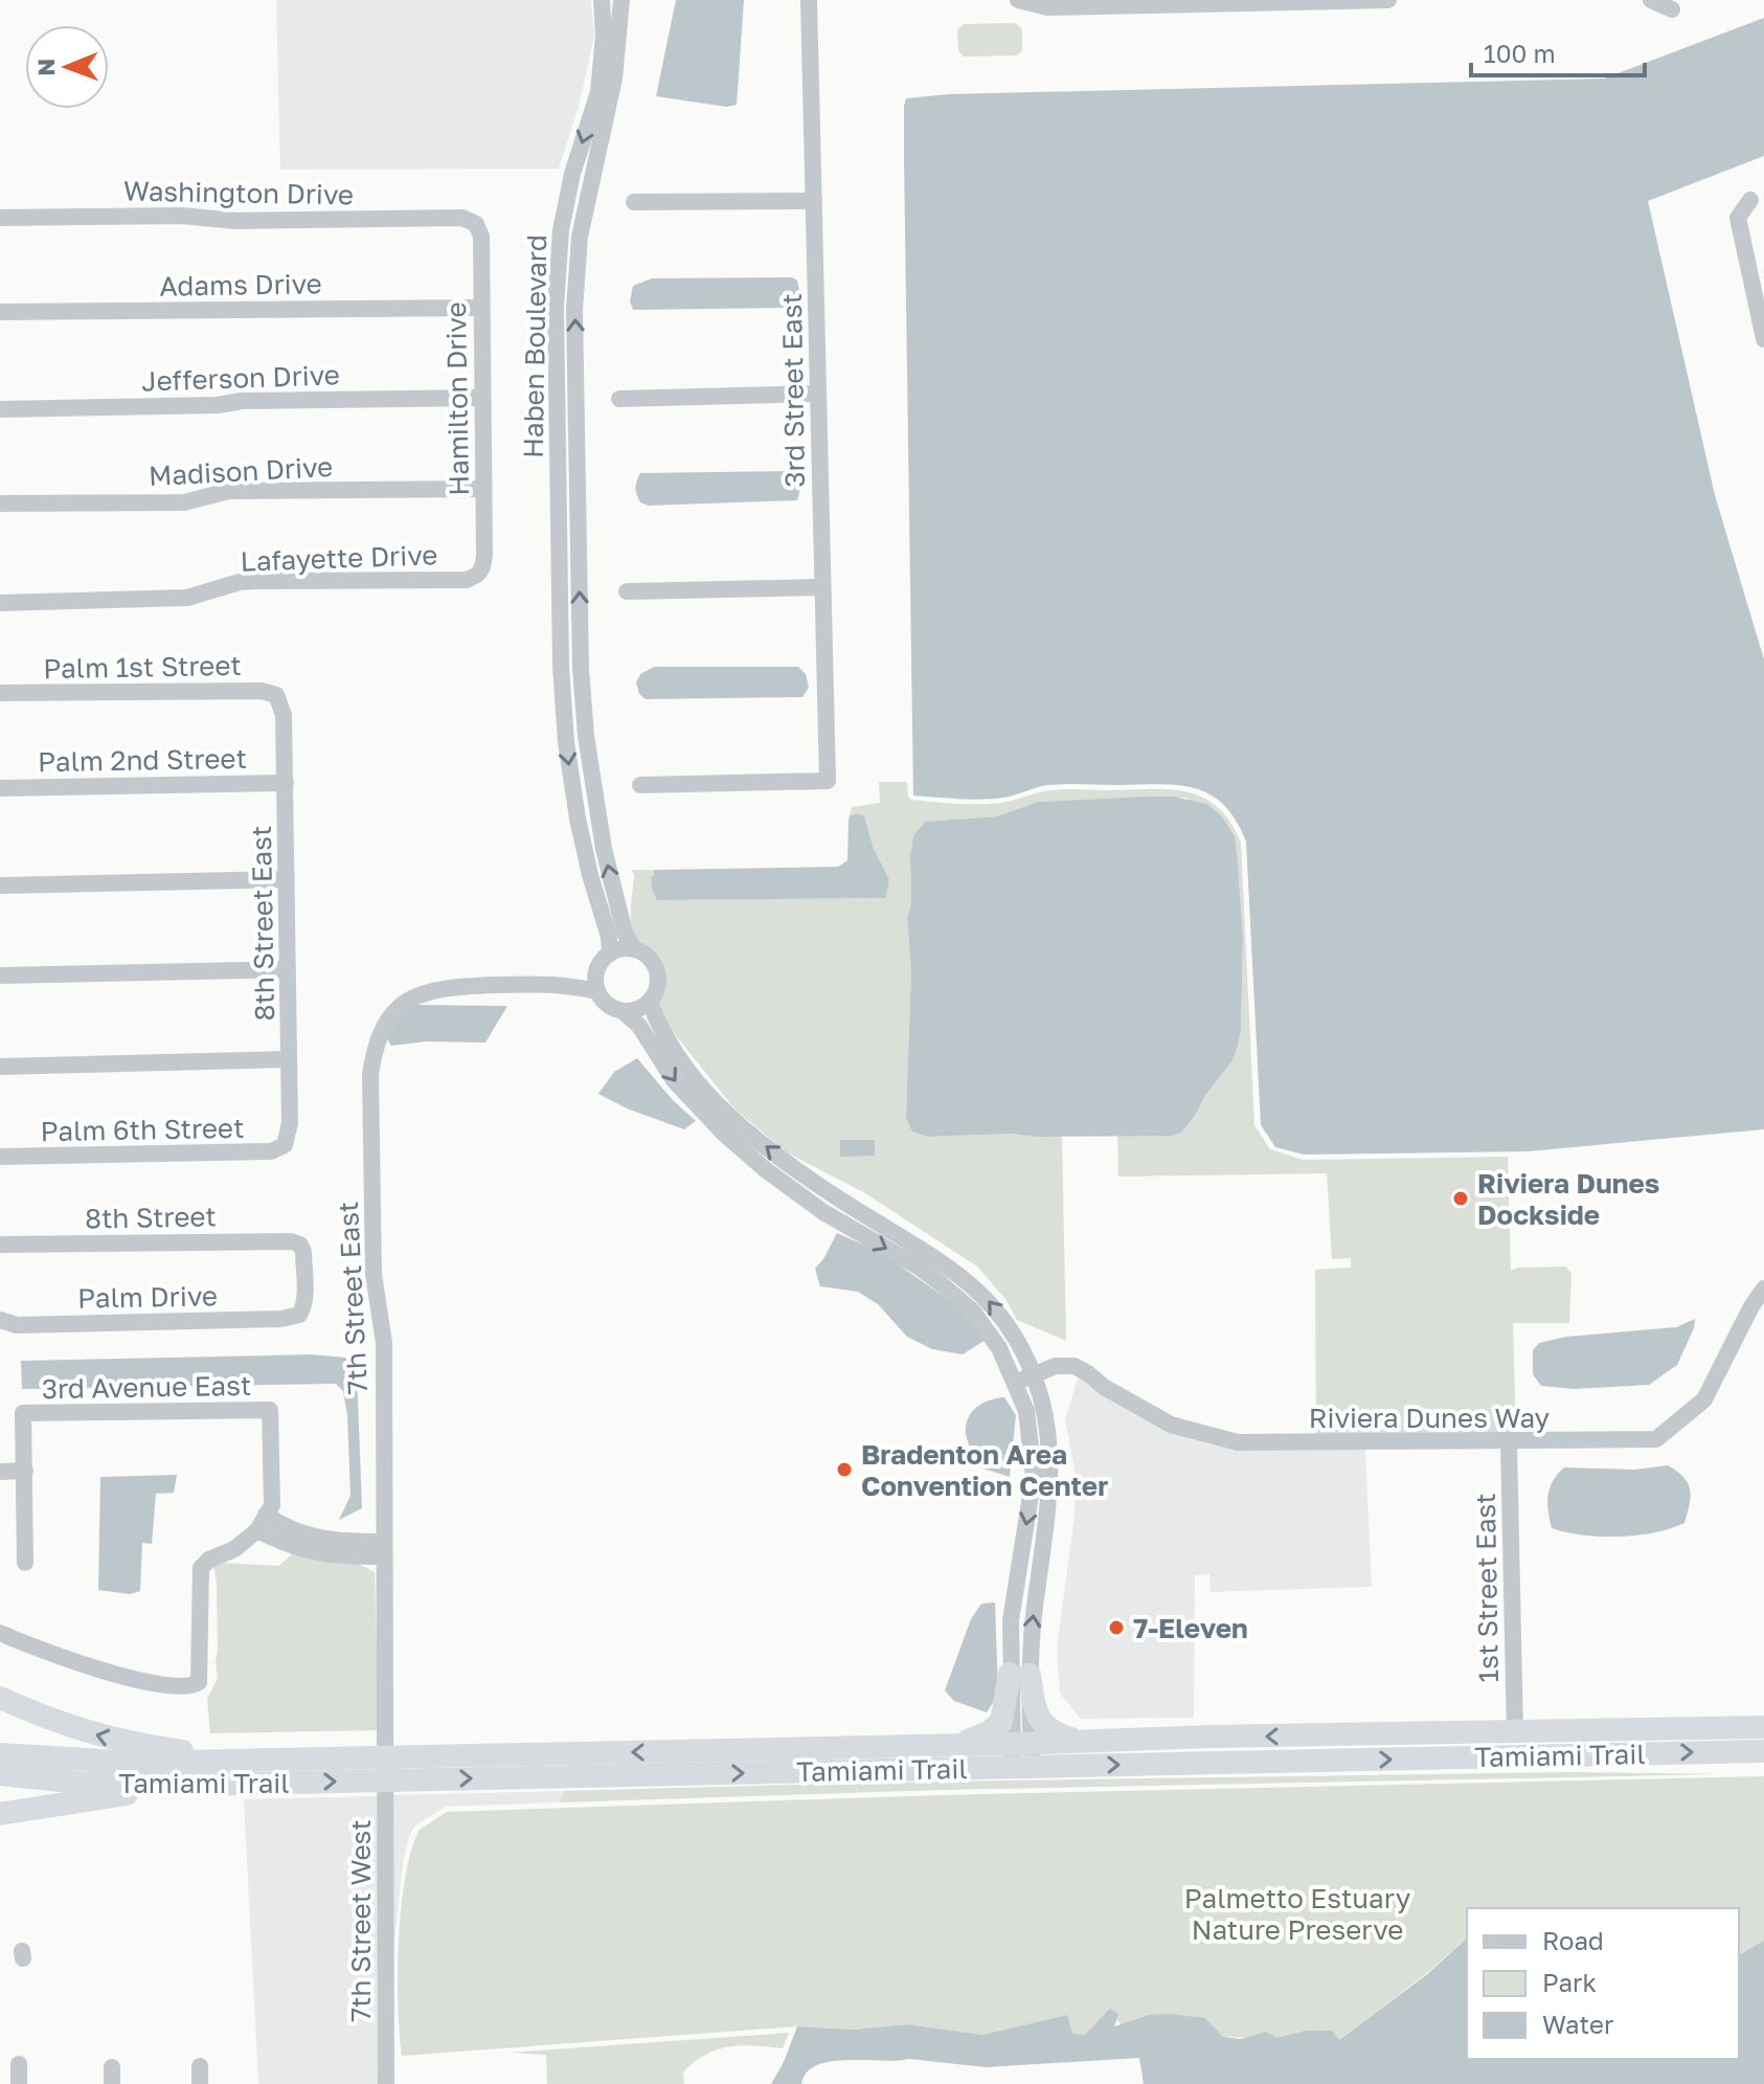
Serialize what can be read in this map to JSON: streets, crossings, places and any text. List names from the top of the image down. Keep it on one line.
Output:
{"streets":{"highway":["Tamiami Trail"],"street":["Washington Drive","Adams Drive","Haben Boulevard","Jefferson Drive","3rd Street East","Hamilton Drive","Madison Drive","Lafayette Drive","Palm 1st Street","Palm 2nd Street","8th Street East","Palm 6th Street","8th Street","Palm Drive","7th Street East","3rd Avenue East","Riviera Dunes Way","1st Street East","7th Street West"]},"crossings":[["Washington Drive","Hamilton Drive"],["Adams Drive","Hamilton Drive"],["Haben Boulevard","7th Street East"],["Jefferson Drive","Hamilton Drive"],["Hamilton Drive","Madison Drive"],["Hamilton Drive","Lafayette Drive"],["Palm 1st Street","8th Street East"],["Palm 2nd Street","8th Street East"],["8th Street East","Palm 6th Street"],["8th Street","Palm Drive"],["7th Street East","Tamiami Trail"],["7th Street East","7th Street West"],["Riviera Dunes Way","1st Street East"],["1st Street East","Tamiami Trail"],["Tamiami Trail","7th Street West"]],"parks":["Palmetto Estuary Nature Preserve"],"places":["Riviera Dunes Dockside","Bradenton Area Convention Center","7-Eleven"],"legend":["Road","Park","Water"],"scale_bar":"100 m","north":"left"}
